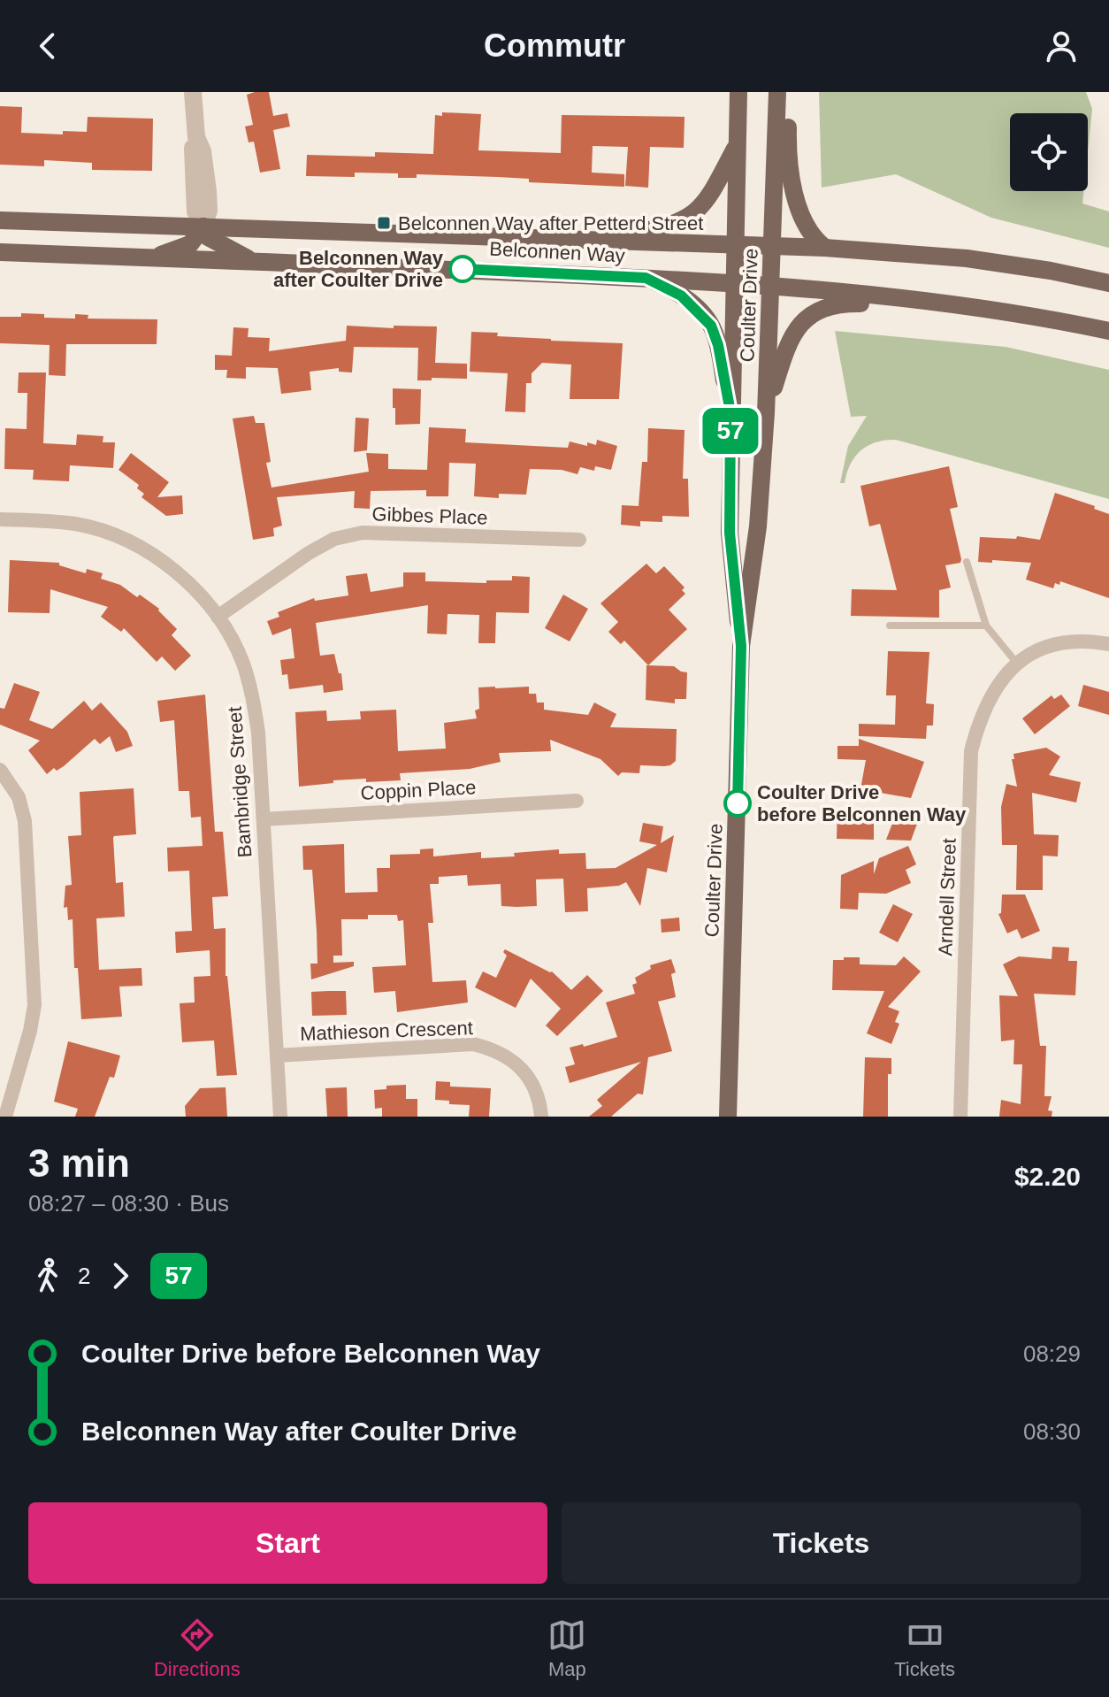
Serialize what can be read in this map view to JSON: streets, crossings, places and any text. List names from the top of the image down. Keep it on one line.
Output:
{"streets":{"main road":["Belconnen Way","Coulter Drive"],"street":["Gibbes Place","Bambridge Street","Coppin Place","Arndell Street","Mathieson Crescent"]},"crossings":[["Belconnen Way","Coulter Drive"],["Gibbes Place","Bambridge Street"],["Bambridge Street","Coppin Place"],["Bambridge Street","Mathieson Crescent"]],"places":{"transit":["Belconnen Way after Petterd Street"],"other":["Belconnen Way after Coulter Drive","Coulter Drive before Belconnen Way"]},"lines":["bus line 57"],"page":{"header":"Commutr","on_map":"57","heading":["3 min","08:27 – 08:30 · Bus","$2.20"],"legs":["2","57"],"list":[{"name":"Coulter Drive before Belconnen Way","value":"08:29"},{"name":"Belconnen Way after Coulter Drive","value":"08:30"}],"buttons":["Start","Tickets"],"tabs":["Directions","Map","Tickets"]}}
